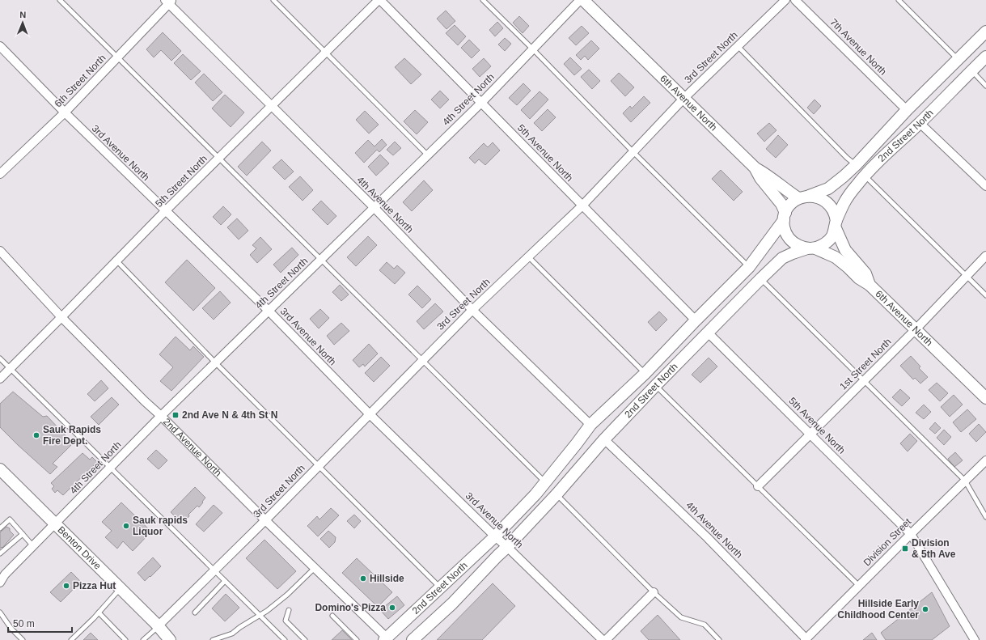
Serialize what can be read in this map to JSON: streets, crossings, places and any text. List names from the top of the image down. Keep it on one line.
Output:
{"streets":{"main road":["6th Avenue North","2nd Street North","Benton Drive"],"street":["7th Avenue North","3rd Street North","6th Street North","4th Street North","3rd Avenue North","5th Avenue North","5th Street North","4th Avenue North","1st Street North","2nd Avenue North","Division Street"]},"crossings":[["3rd Street North","6th Avenue North"],["3rd Street North","3rd Avenue North"],["3rd Street North","5th Avenue North"],["3rd Street North","4th Avenue North"],["3rd Street North","2nd Avenue North"],["3rd Street North","Benton Drive"],["6th Street North","3rd Avenue North"],["6th Street North","4th Avenue North"],["4th Street North","3rd Avenue North"],["4th Street North","5th Avenue North"],["4th Street North","4th Avenue North"],["4th Street North","2nd Avenue North"],["4th Street North","Benton Drive"],["6th Avenue North","2nd Street North"],["6th Avenue North","1st Street North"],["2nd Street North","3rd Avenue North"],["2nd Street North","5th Avenue North"],["2nd Street North","4th Avenue North"],["2nd Street North","2nd Avenue North"],["3rd Avenue North","5th Street North"],["5th Avenue North","5th Street North"],["5th Avenue North","1st Street North"],["5th Avenue North","Division Street"],["5th Street North","4th Avenue North"],["5th Street North","2nd Avenue North"],["4th Avenue North","Division Street"]],"places":{"transit":["2nd Ave N & 4th St N","Division & 5th Ave"],"other":["Sauk Rapids Fire Dept.","Sauk rapids Liquor","Hillside","Pizza Hut","Domino's Pizza","Hillside Early Childhood Center"]},"scale_bar":"50 m","north":"top"}
